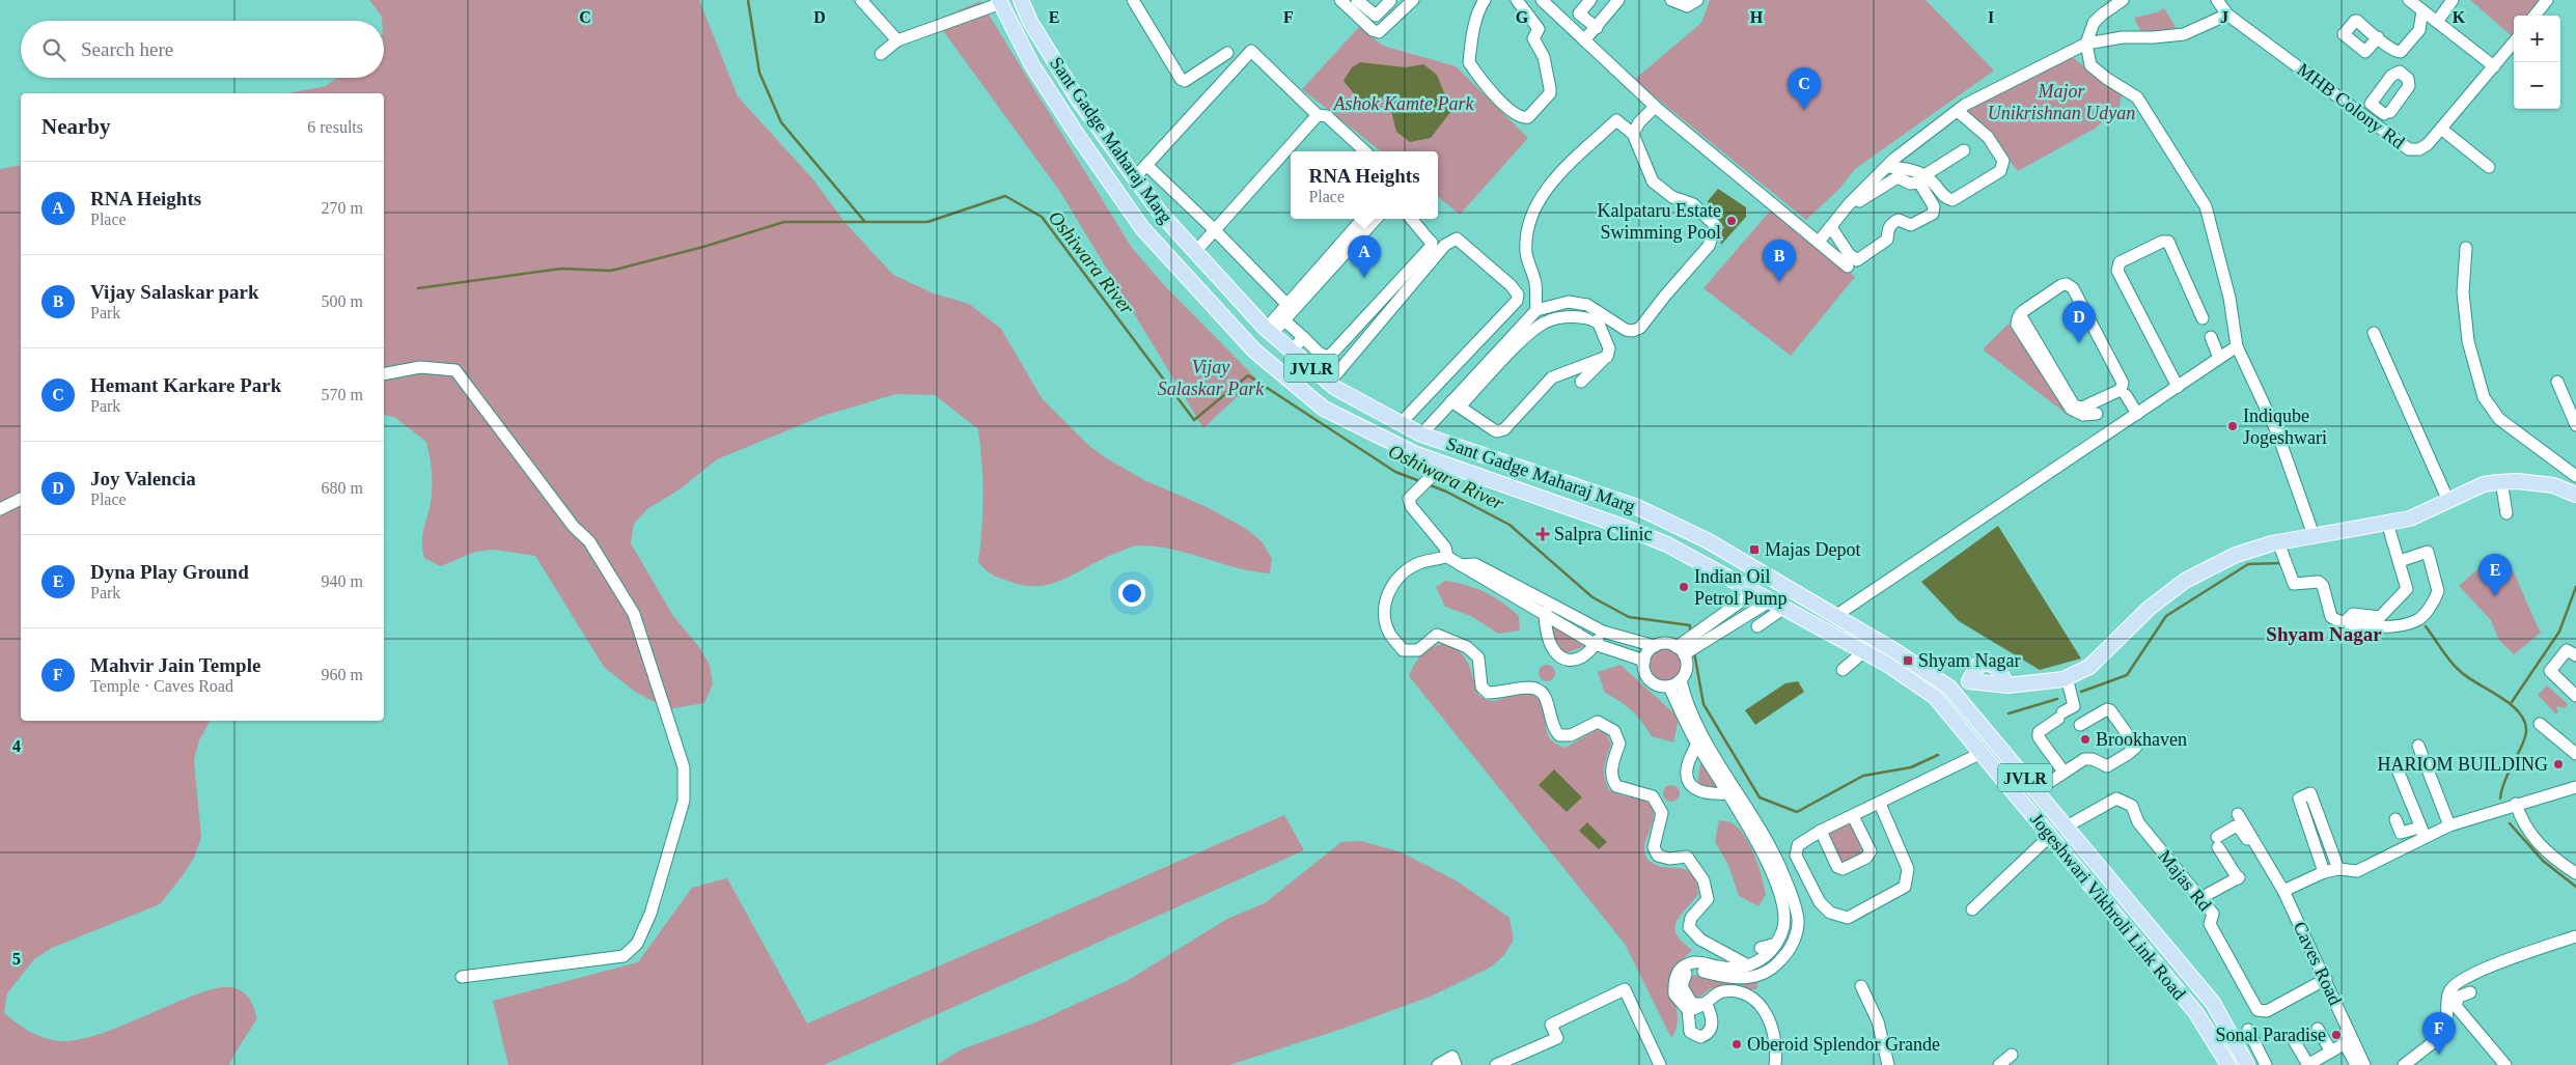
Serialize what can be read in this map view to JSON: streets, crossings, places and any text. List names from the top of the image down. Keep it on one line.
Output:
{"streets":{"main road":["Sant Gadge Maharaj Marg","JVLR","Jogeshwari Vikhroli Link Road"],"street":["MHB Colony Rd","Majas Rd","Caves Road"]},"crossings":[["Sant Gadge Maharaj Marg","Majas Rd"],["Majas Rd","Caves Road"]],"districts":["Shyam Nagar"],"water":["Oshiwara River"],"parks":["Major Unikrishnan Udyan","Ashok Kamte Park","Vijay Salaskar Park"],"places":{"other":["Kalpataru Estate Swimming Pool","Indiqube Jogeshwari","Indian Oil Petrol Pump","Brookhaven","HARIOM BUILDING","Sonal Paradise","Oberoid Splendor Grande"],"health":["Salpra Clinic"],"transit":["Majas Depot","Shyam Nagar"]},"page":{"map_buttons":["+","−"],"search":"Search here","pins":["C","A","B","D","E","F"],"heading":["Nearby","6 results"],"popup":["RNA Heights","Place"],"list":[{"mark":"A","name":"RNA Heights","note":"Place","value":"270 m"},{"mark":"B","name":"Vijay Salaskar park","note":"Park","value":"500 m"},{"mark":"C","name":"Hemant Karkare Park","note":"Park","value":"570 m"},{"mark":"D","name":"Joy Valencia","note":"Place","value":"680 m"},{"mark":"E","name":"Dyna Play Ground","note":"Park","value":"940 m"},{"mark":"F","name":"Mahvir Jain Temple","note":"Temple · Caves Road","value":"960 m"}]},"grid":{"columns":["C","D","E","F","G","H","I","J","K"],"rows":["4","5"]}}
